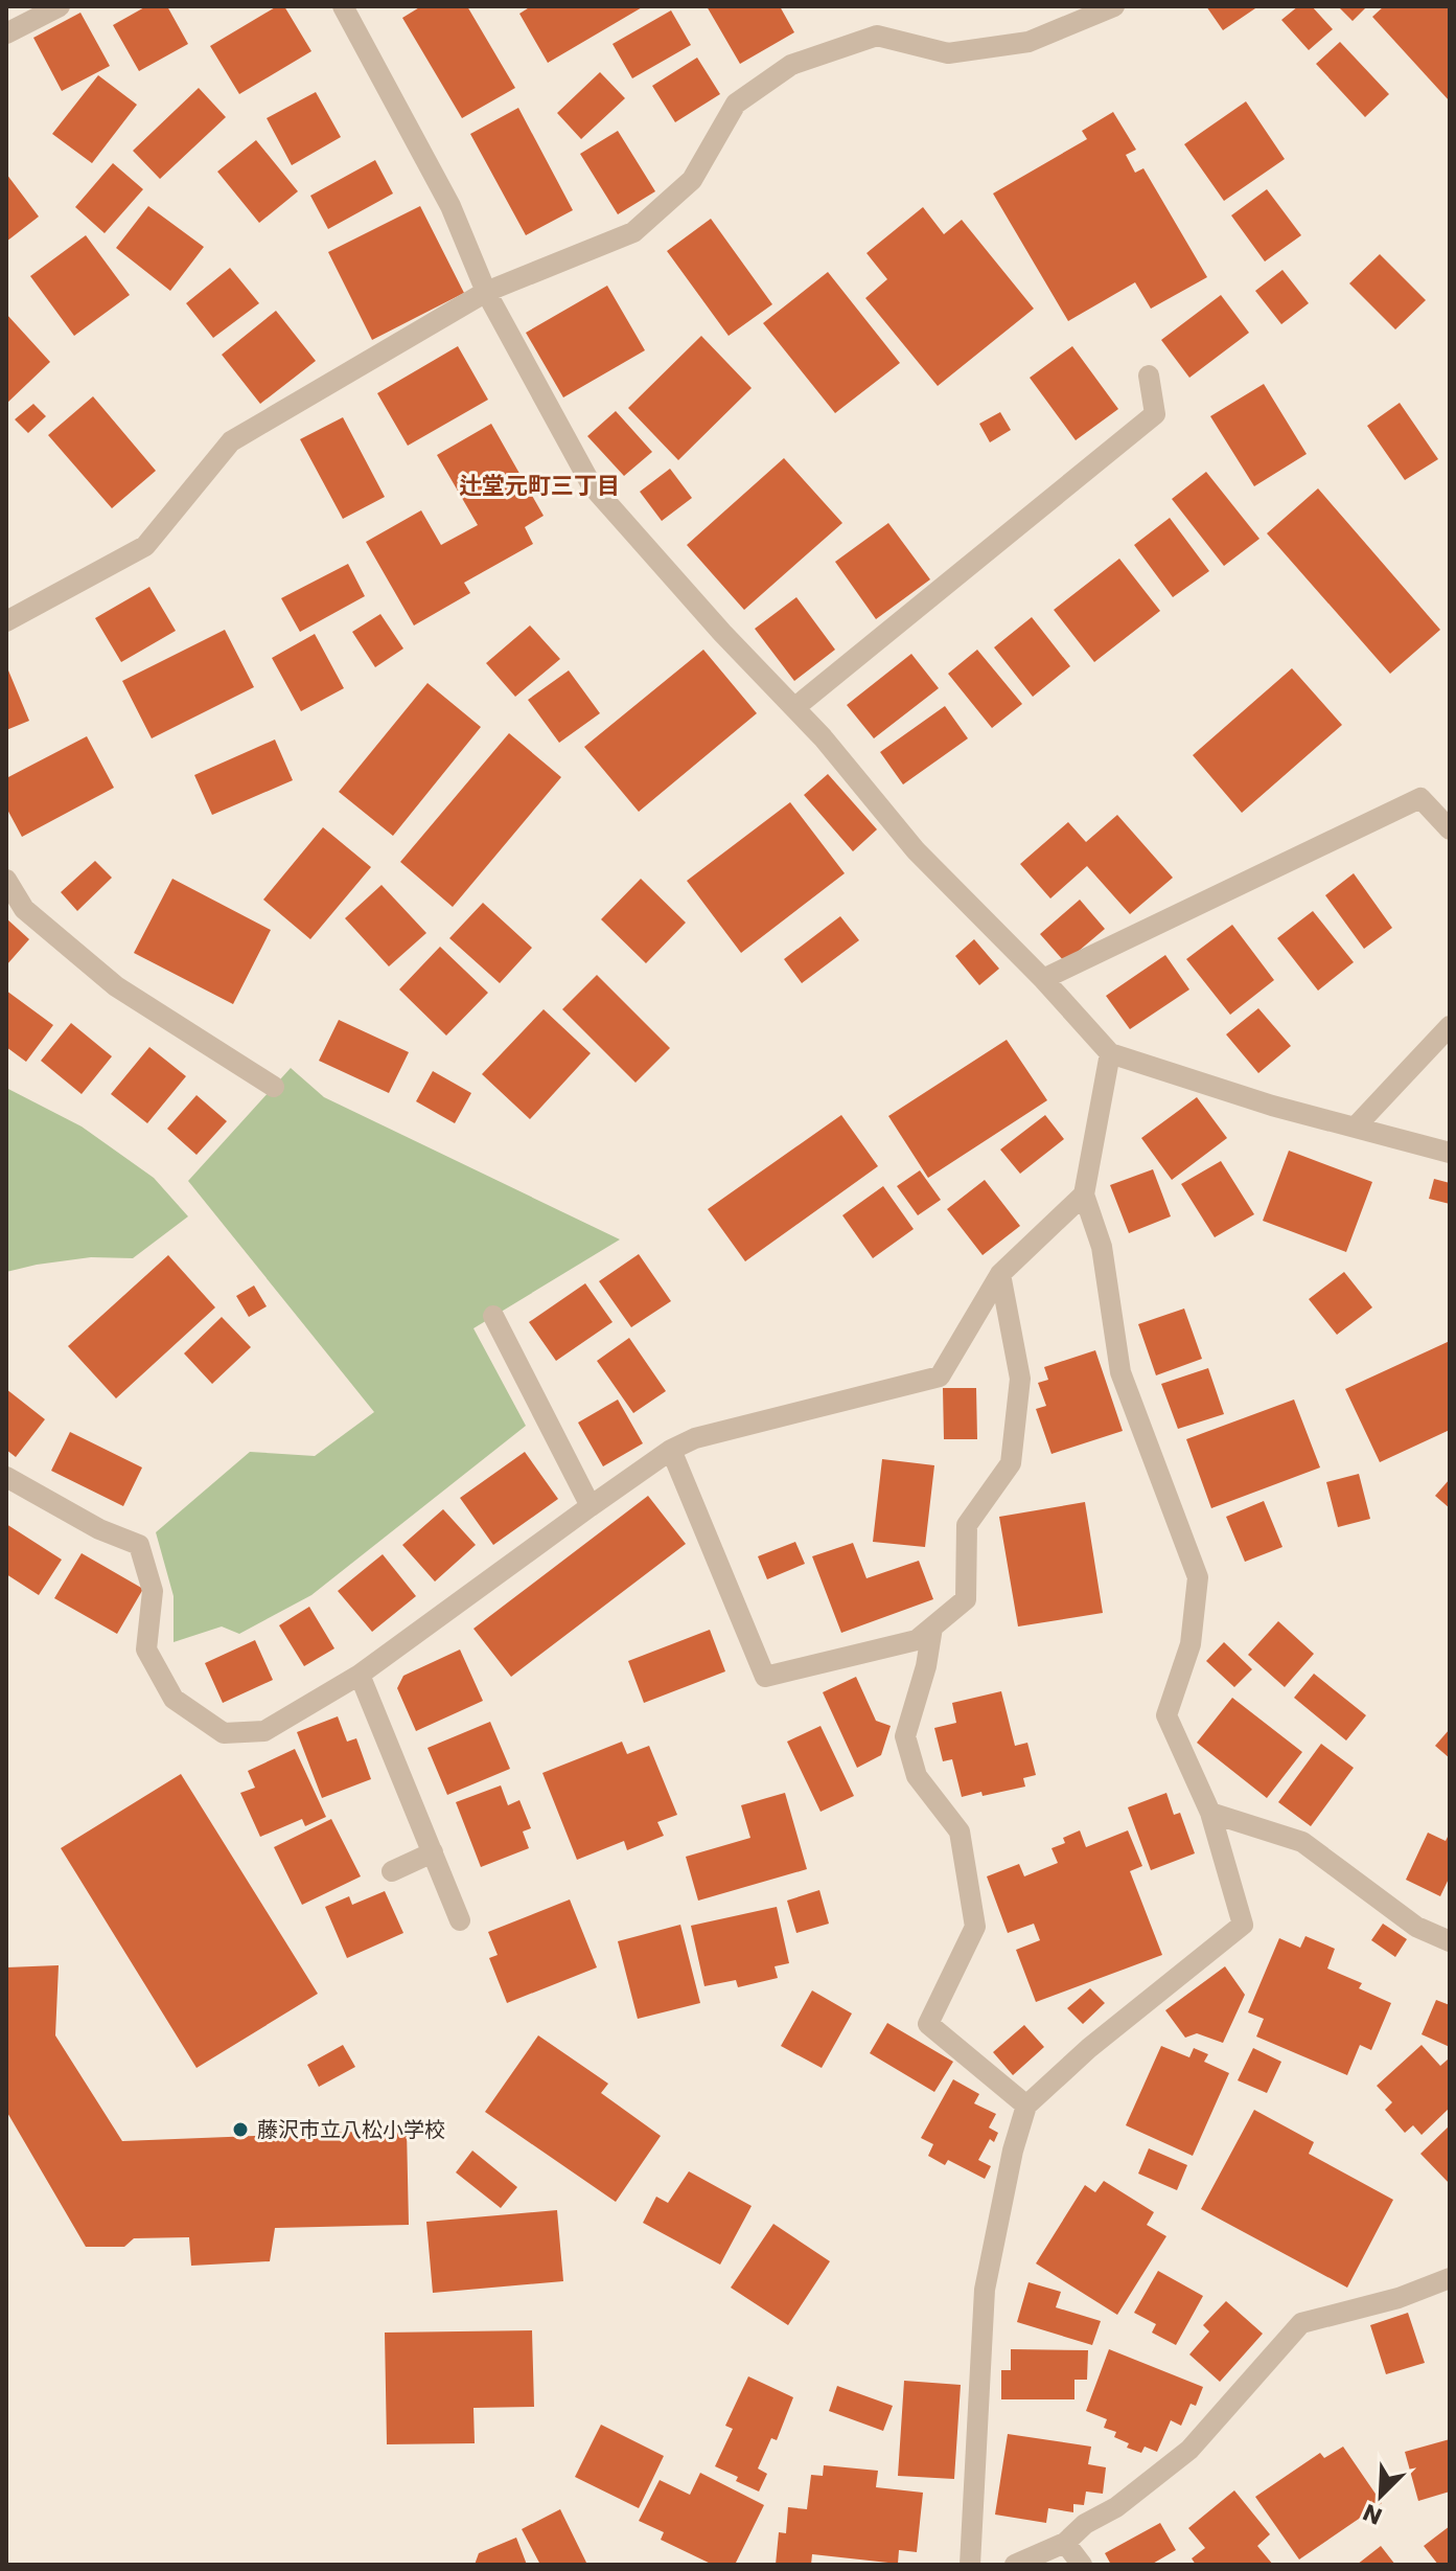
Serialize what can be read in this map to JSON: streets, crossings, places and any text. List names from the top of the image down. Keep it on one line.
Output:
{"districts":["辻堂元町三丁目"],"places":["藤沢市立八松小学校"],"north":"bottom left"}
